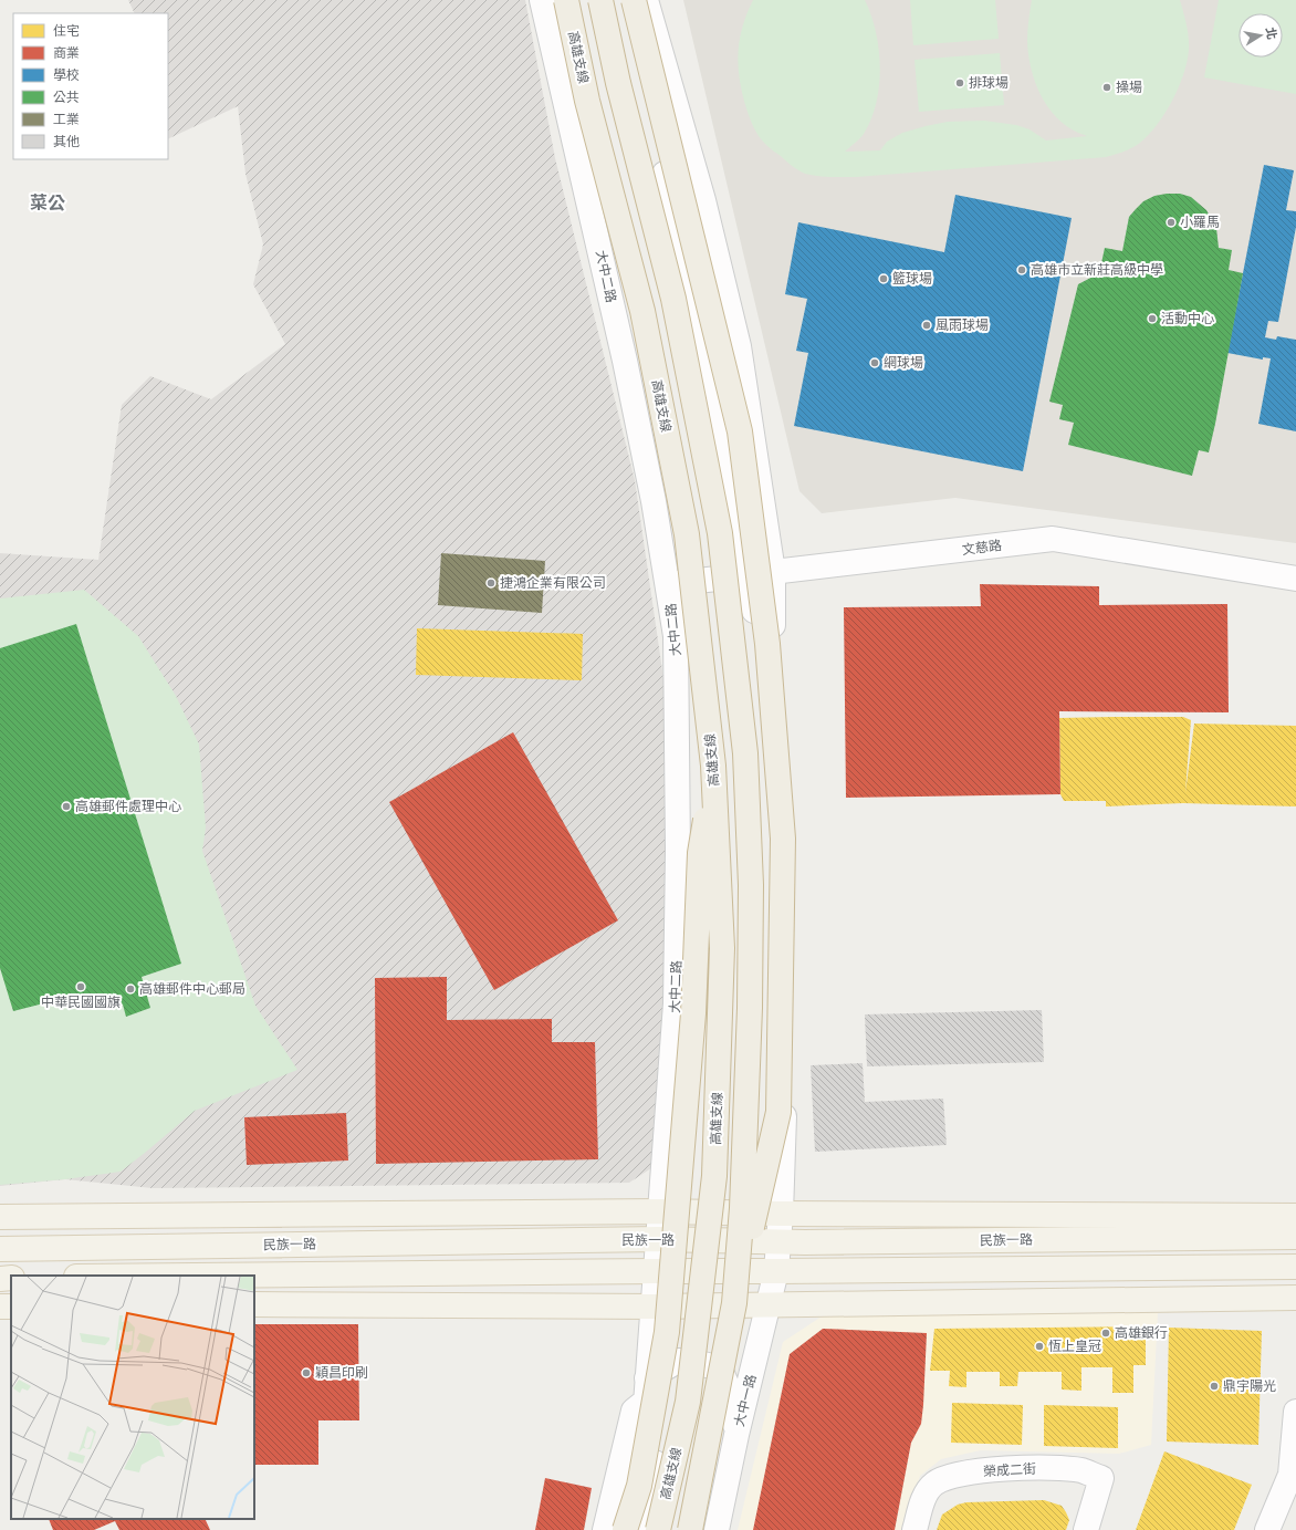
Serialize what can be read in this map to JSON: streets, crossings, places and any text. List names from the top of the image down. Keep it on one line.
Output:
{"streets":{"highway":["高雄支線"],"main road":["民族一路"],"street":["大中二路","文慈路","大中一路","榮成二街"]},"crossings":[["大中二路","文慈路"],["大中二路","民族一路"]],"districts":["菜公"],"places":["排球場","操場","小羅馬","高雄市立新莊高級中學","籃球場","活動中心","風雨球場","網球場","捷鴻企業有限公司","高雄郵件處理中心","中華民國國旗","高雄郵件中心郵局","高雄銀行","恆上皇冠","穎昌印刷","鼎宇陽光"],"legend":["住宅","商業","學校","公共","工業","其他"],"north":"right"}
